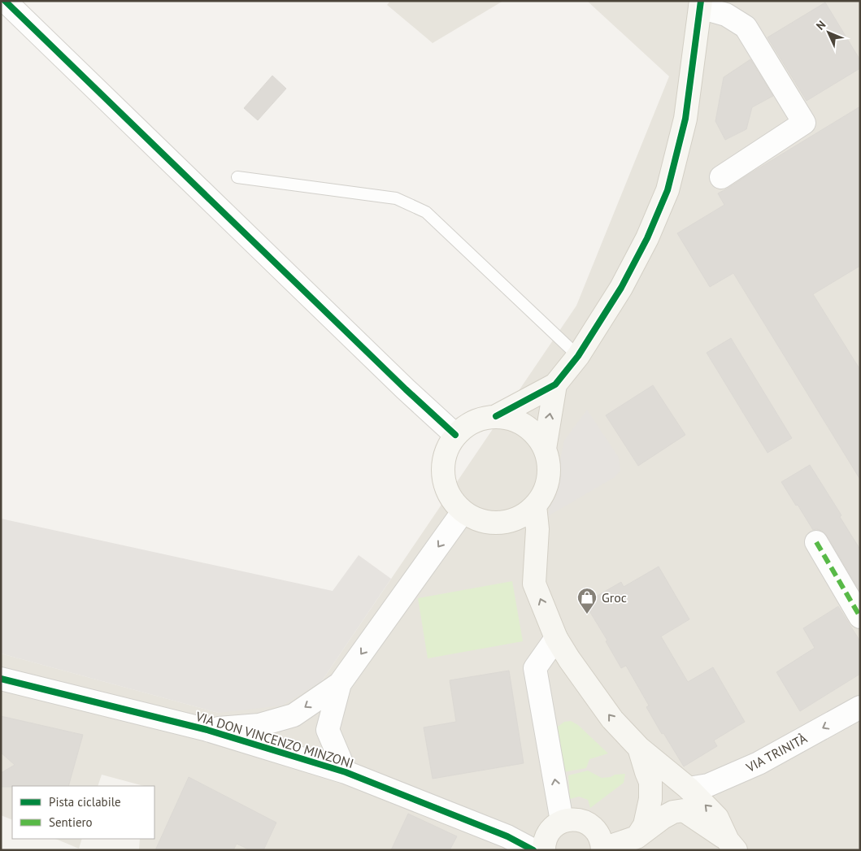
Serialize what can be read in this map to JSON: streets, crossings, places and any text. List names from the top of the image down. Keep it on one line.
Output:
{"streets":{"street":["VIA DON VINCENZO MINZONI","VIA TRINITÀ"]},"one_way":["VIA TRINITÀ"],"places":{"shop":["Groc"]},"legend":["Pista ciclabile","Sentiero"],"north":"top left"}
